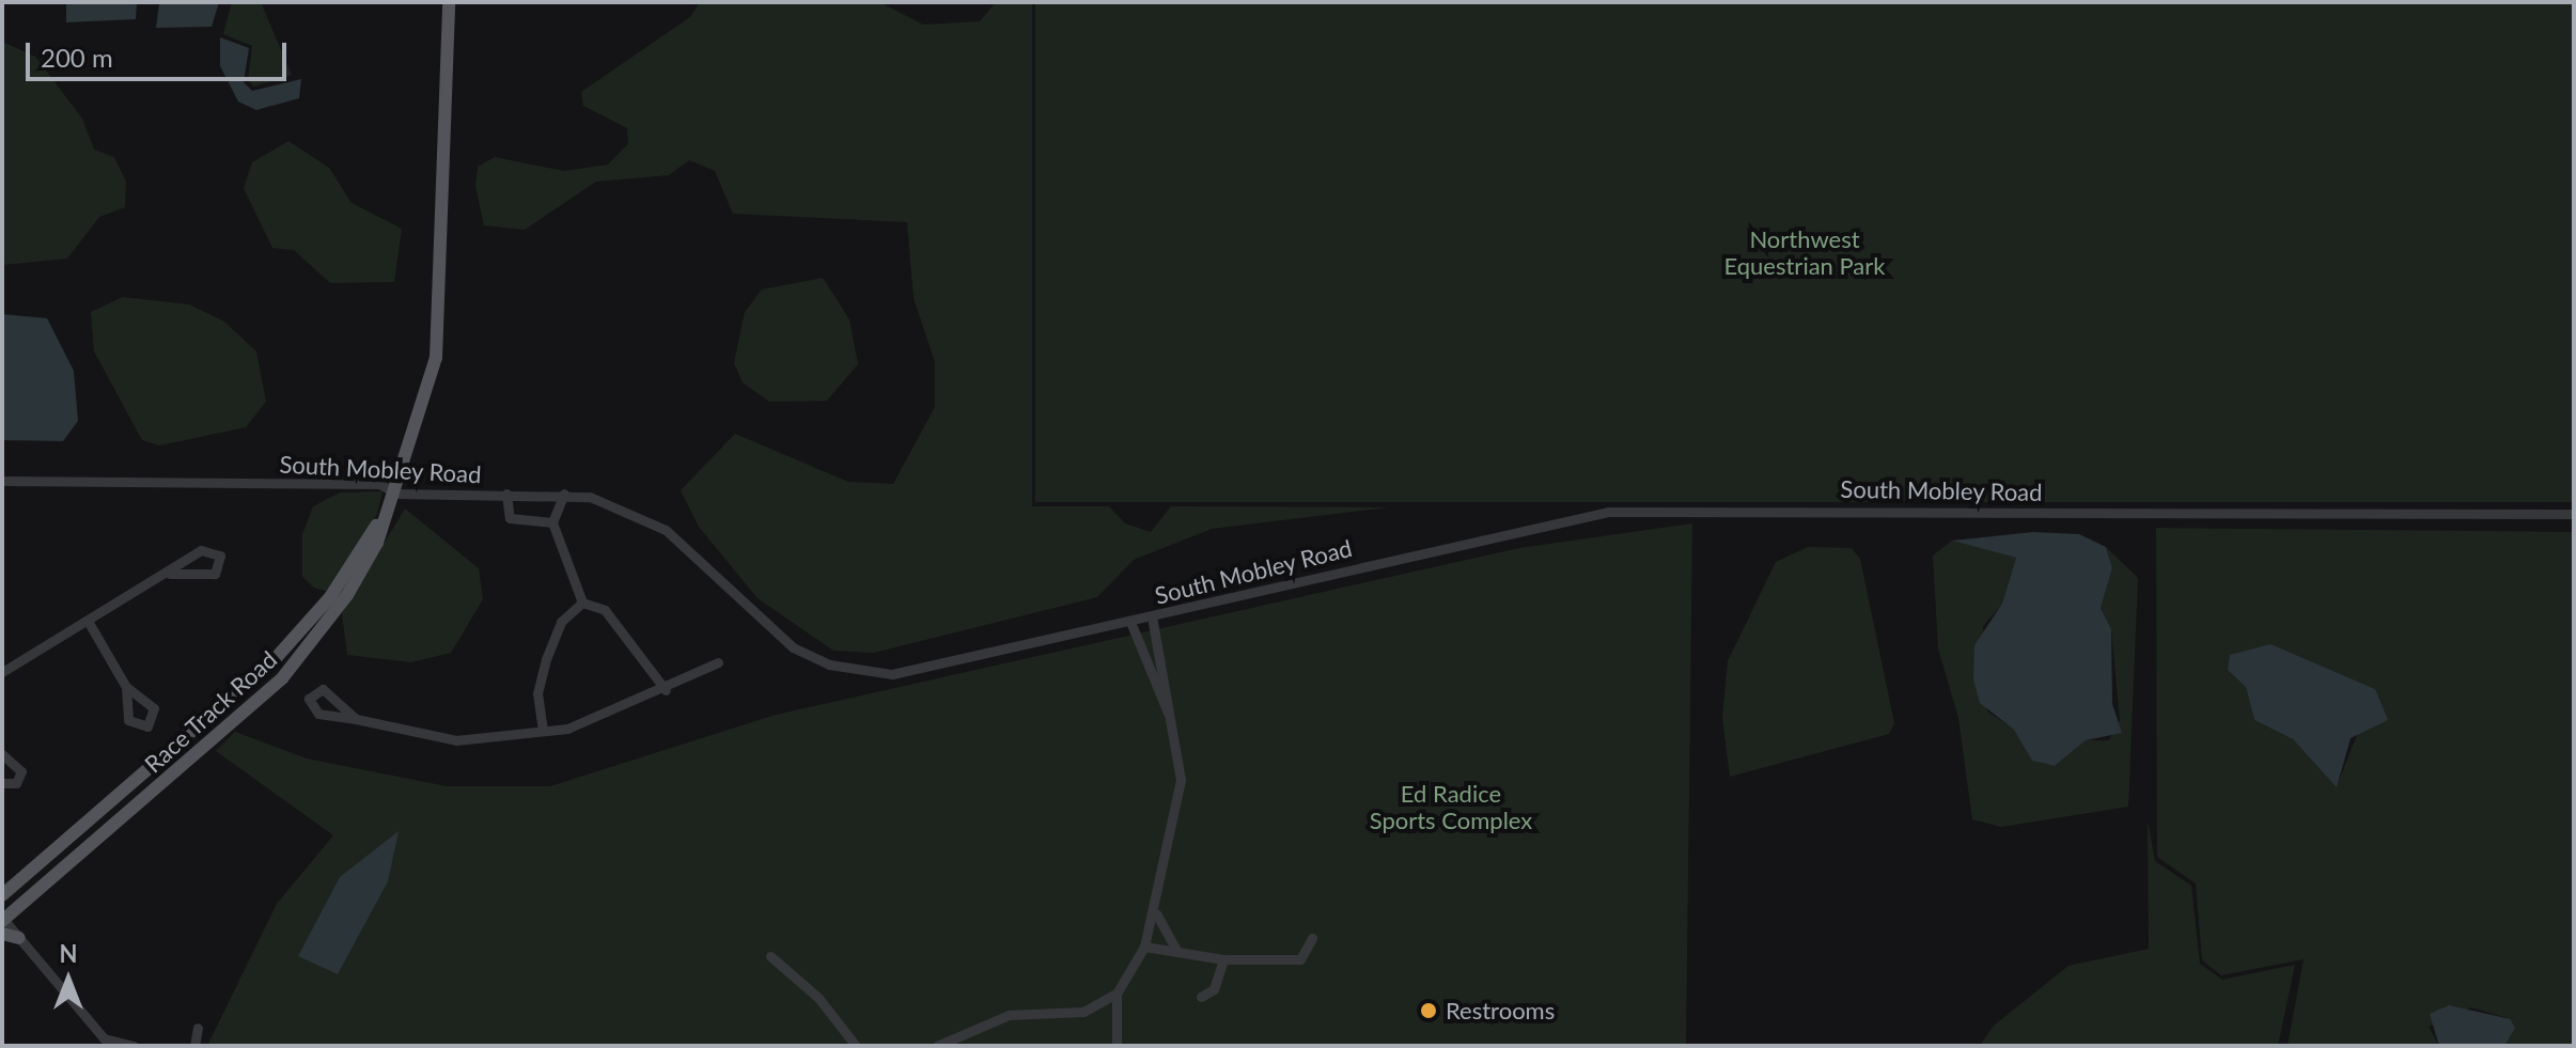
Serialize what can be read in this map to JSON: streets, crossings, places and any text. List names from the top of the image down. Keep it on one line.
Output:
{"streets":{"main road":["Race Track Road"],"street":["South Mobley Road"]},"crossings":[["South Mobley Road","Race Track Road"]],"parks":["Northwest Equestrian Park","Ed Radice Sports Complex"],"places":["Restrooms"],"scale_bar":"200 m","north":"top"}
